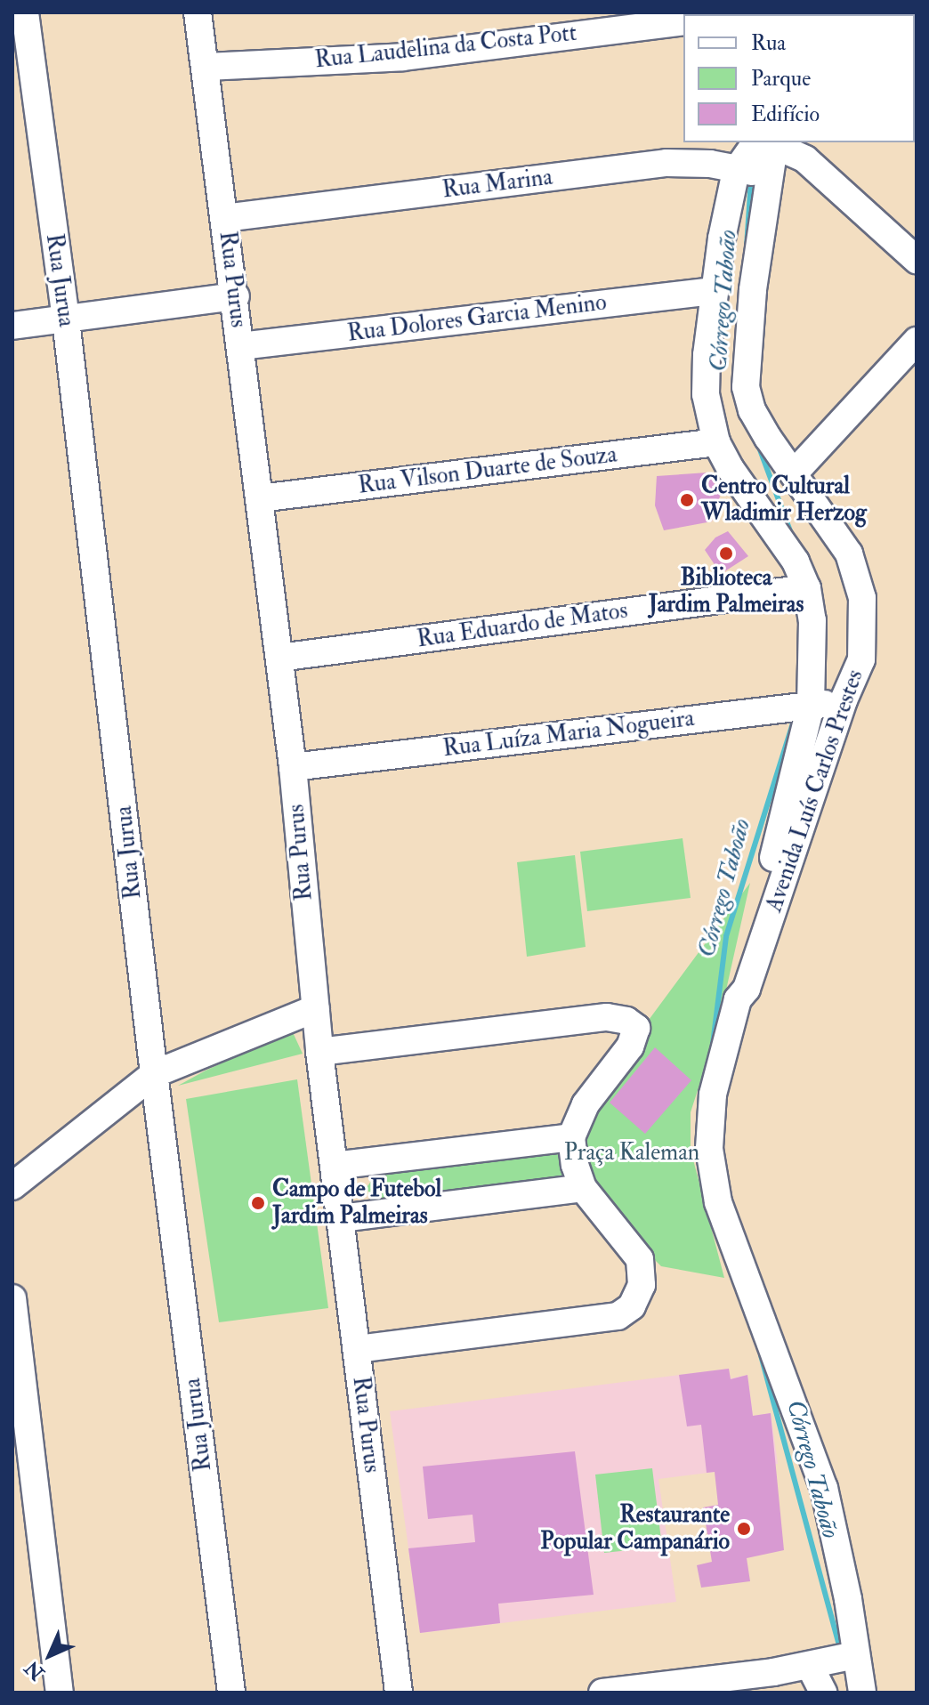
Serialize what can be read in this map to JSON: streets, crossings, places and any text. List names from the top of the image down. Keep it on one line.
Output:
{"streets":{"street":["Rua Laudelina da Costa Pott","Rua Marina","Rua Purus","Rua Jurua","Rua Dolores Garcia Menino","Rua Vilson Duarte de Souza","Rua Eduardo de Matos","Rua Luíza Maria Nogueira","Avenida Luís Carlos Prestes"]},"crossings":[["Rua Laudelina da Costa Pott","Rua Purus"],["Rua Marina","Rua Purus"],["Rua Marina","Avenida Luís Carlos Prestes"],["Rua Purus","Rua Dolores Garcia Menino"],["Rua Purus","Rua Vilson Duarte de Souza"],["Rua Purus","Rua Eduardo de Matos"],["Rua Purus","Rua Luíza Maria Nogueira"],["Rua Dolores Garcia Menino","Avenida Luís Carlos Prestes"],["Rua Vilson Duarte de Souza","Avenida Luís Carlos Prestes"],["Rua Eduardo de Matos","Avenida Luís Carlos Prestes"],["Rua Luíza Maria Nogueira","Avenida Luís Carlos Prestes"]],"water":["Córrego Taboão"],"parks":["Praça Kaleman"],"places":["Centro Cultural Wladimir Herzog","Biblioteca Jardim Palmeiras","Campo de Futebol Jardim Palmeiras","Restaurante Popular Campanário"],"legend":["Rua","Parque","Edifício"],"north":"bottom left"}
